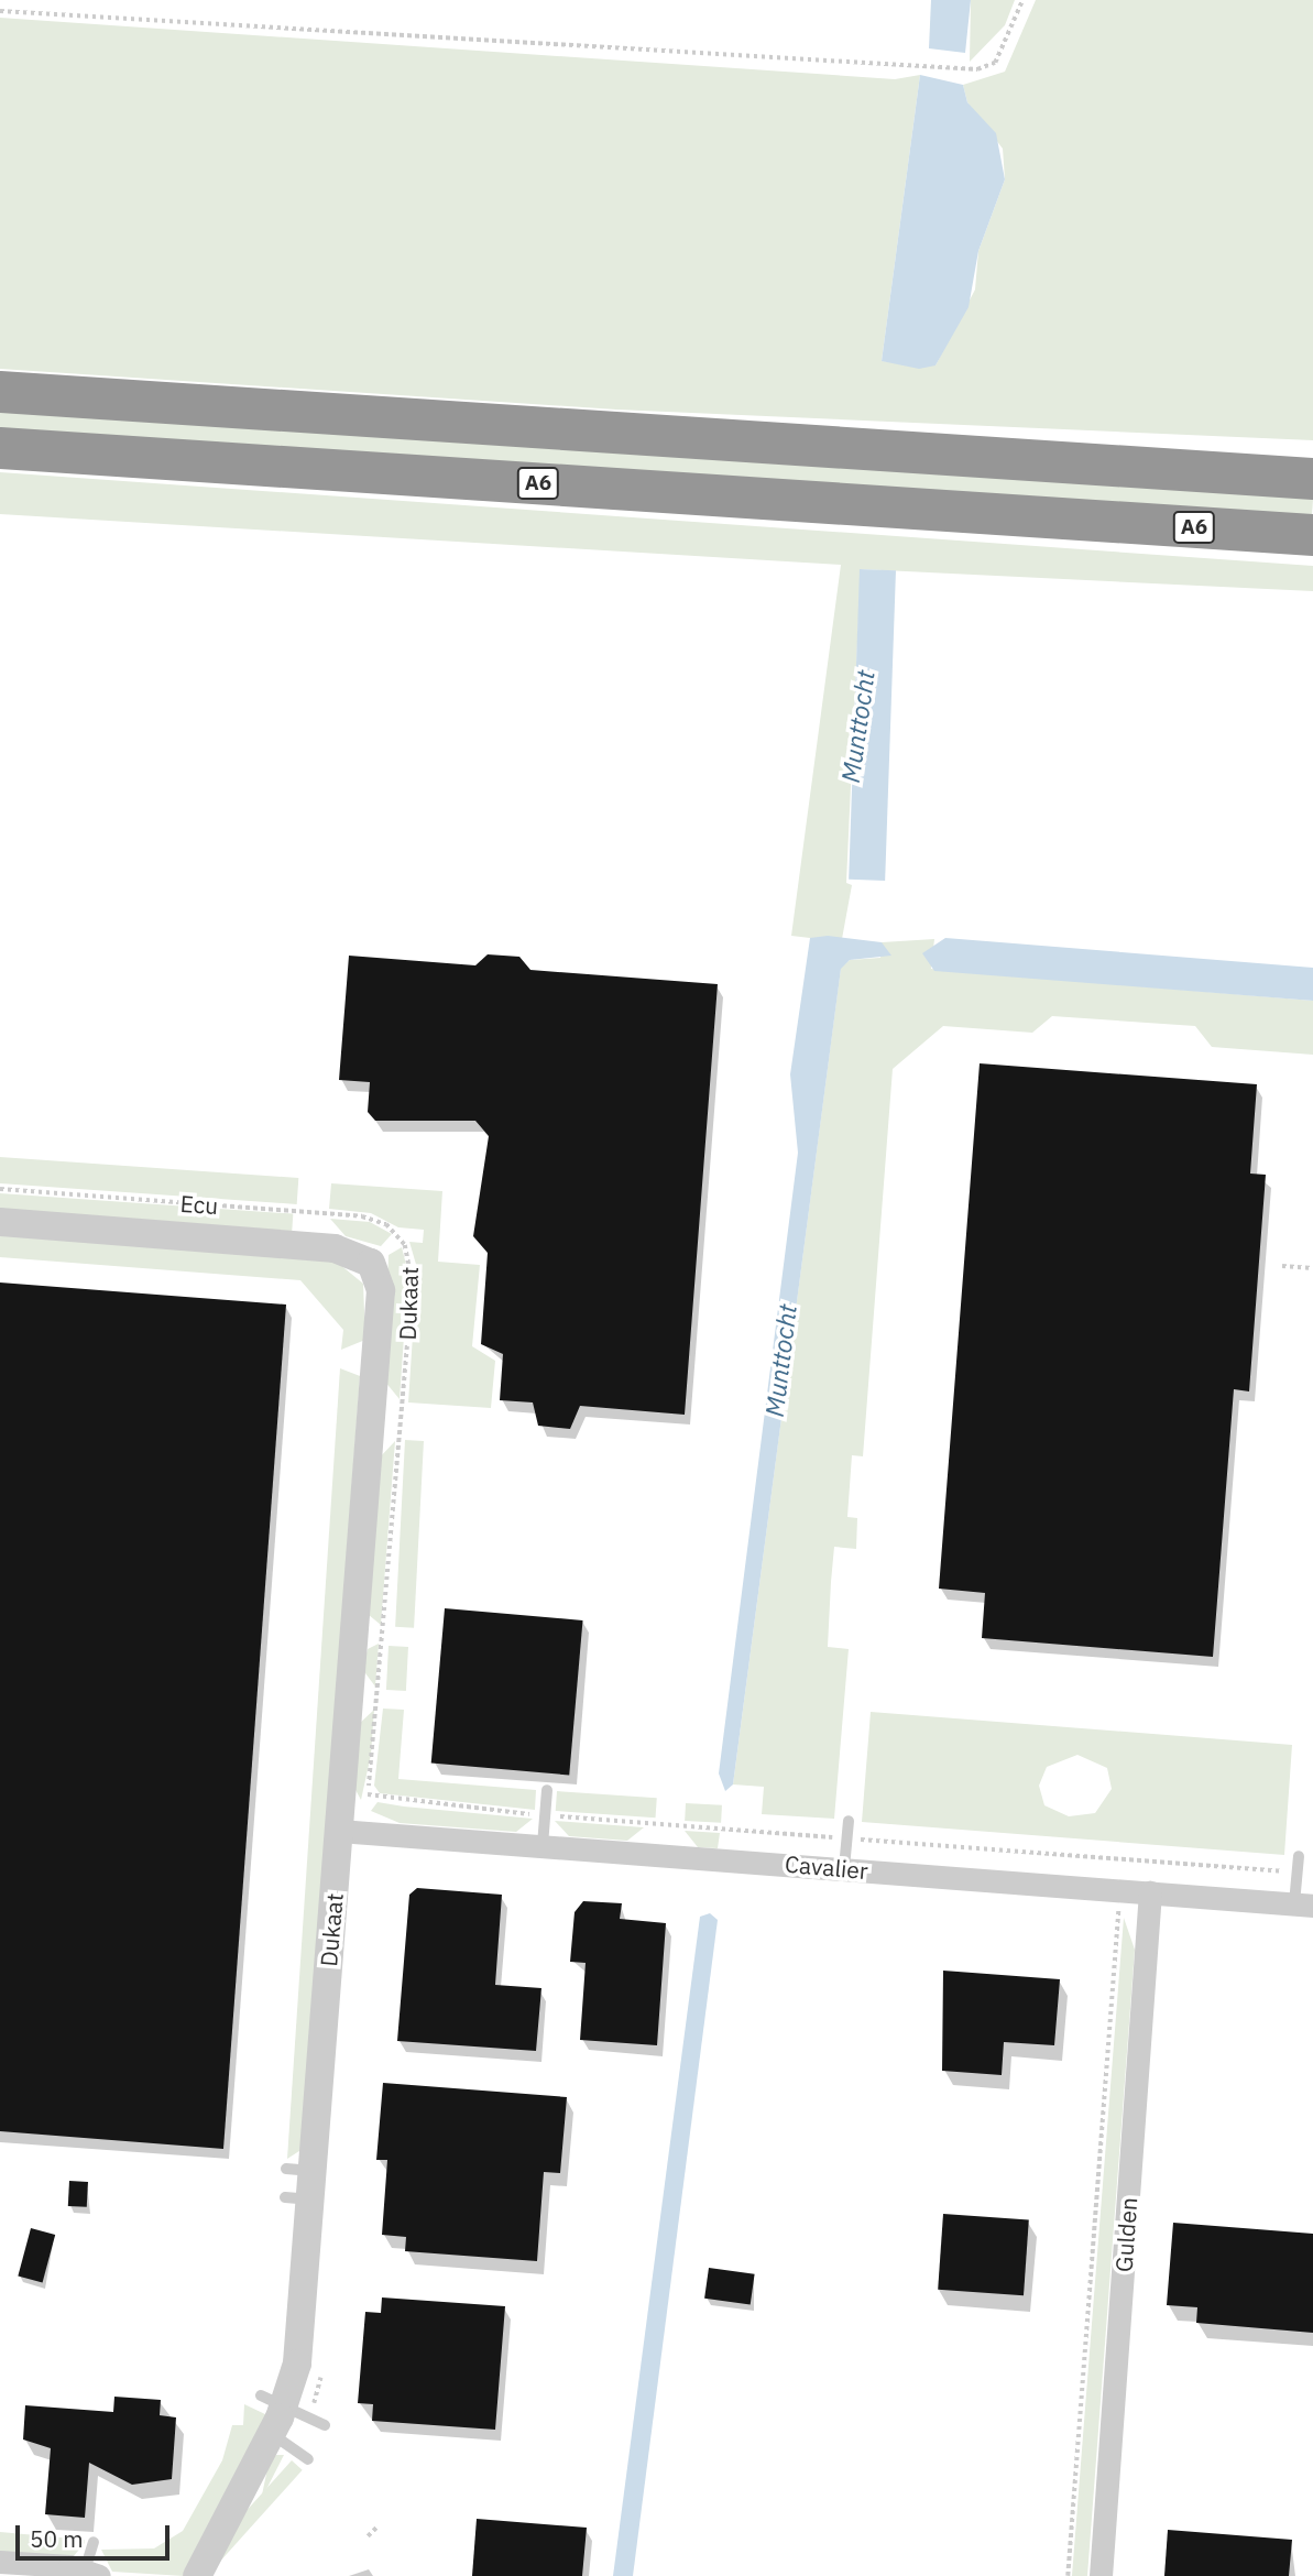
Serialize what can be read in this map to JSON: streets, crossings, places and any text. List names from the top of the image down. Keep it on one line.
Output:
{"streets":{"highway":["A6"],"street":["Ecu","Dukaat","Cavalier","Gulden"]},"crossings":[["Ecu","Dukaat"],["Dukaat","Cavalier"],["Cavalier","Gulden"]],"water":["Munttocht"],"scale_bar":"50 m"}
